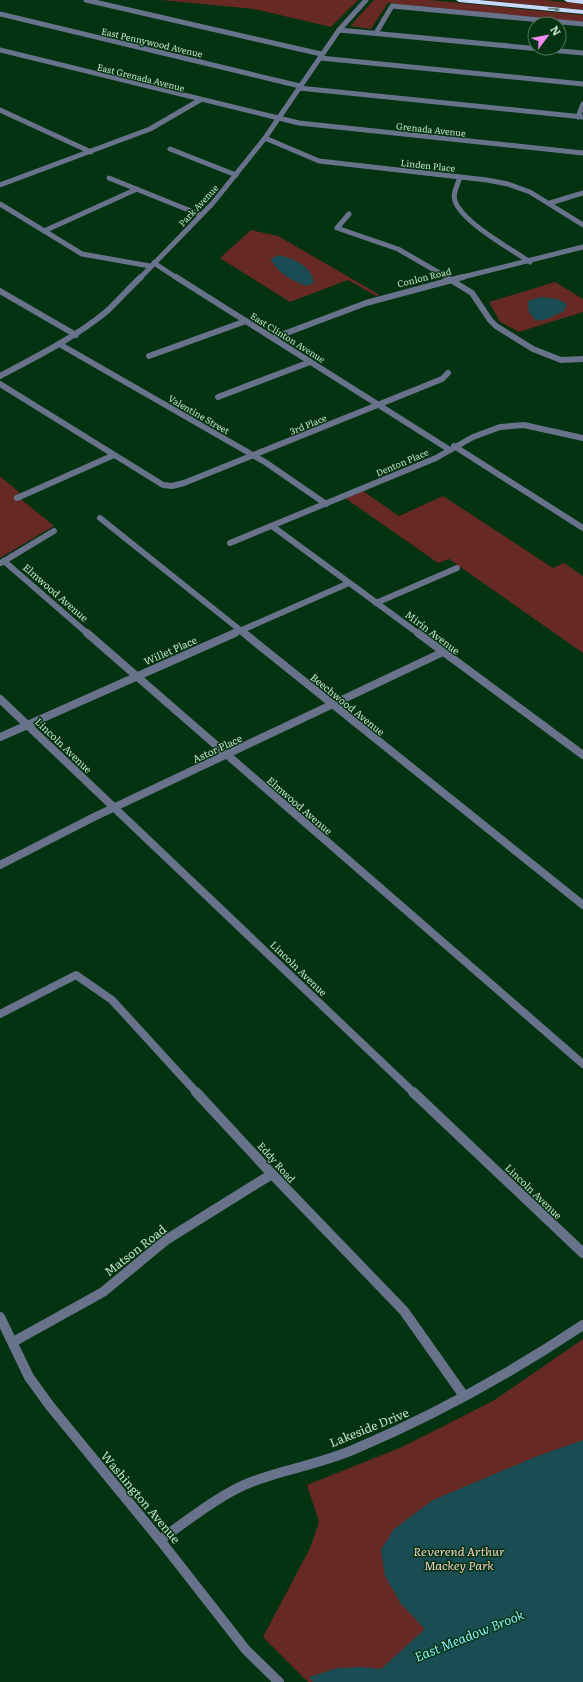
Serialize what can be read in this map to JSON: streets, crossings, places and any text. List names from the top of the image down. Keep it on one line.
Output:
{"streets":{"street":["East Pennywood Avenue","East Grenada Avenue","Grenada Avenue","Linden Place","Park Avenue","Conlon Road","East Clinton Avenue","Valentine Street","3rd Place","Denton Place","Elmwood Avenue","Mirin Avenue","Willet Place","Beechwood Avenue","Lincoln Avenue","Astor Place","Eddy Road","Matson Road","Lakeside Drive","Washington Avenue"]},"crossings":[["East Pennywood Avenue","Park Avenue"],["East Grenada Avenue","Grenada Avenue"],["East Grenada Avenue","Park Avenue"],["Grenada Avenue","Park Avenue"],["Linden Place","Park Avenue"],["Park Avenue","East Clinton Avenue"],["Park Avenue","Valentine Street"],["Conlon Road","East Clinton Avenue"],["East Clinton Avenue","3rd Place"],["East Clinton Avenue","Denton Place"],["Valentine Street","3rd Place"],["Valentine Street","Denton Place"],["Denton Place","Mirin Avenue"],["Elmwood Avenue","Willet Place"],["Elmwood Avenue","Astor Place"],["Mirin Avenue","Willet Place"],["Mirin Avenue","Astor Place"],["Willet Place","Beechwood Avenue"],["Willet Place","Lincoln Avenue"],["Beechwood Avenue","Astor Place"],["Lincoln Avenue","Astor Place"],["Eddy Road","Matson Road"],["Eddy Road","Lakeside Drive"],["Matson Road","Washington Avenue"],["Lakeside Drive","Washington Avenue"]],"water":["East Meadow Brook"],"parks":["Reverend Arthur Mackey Park"],"north":"top right"}
